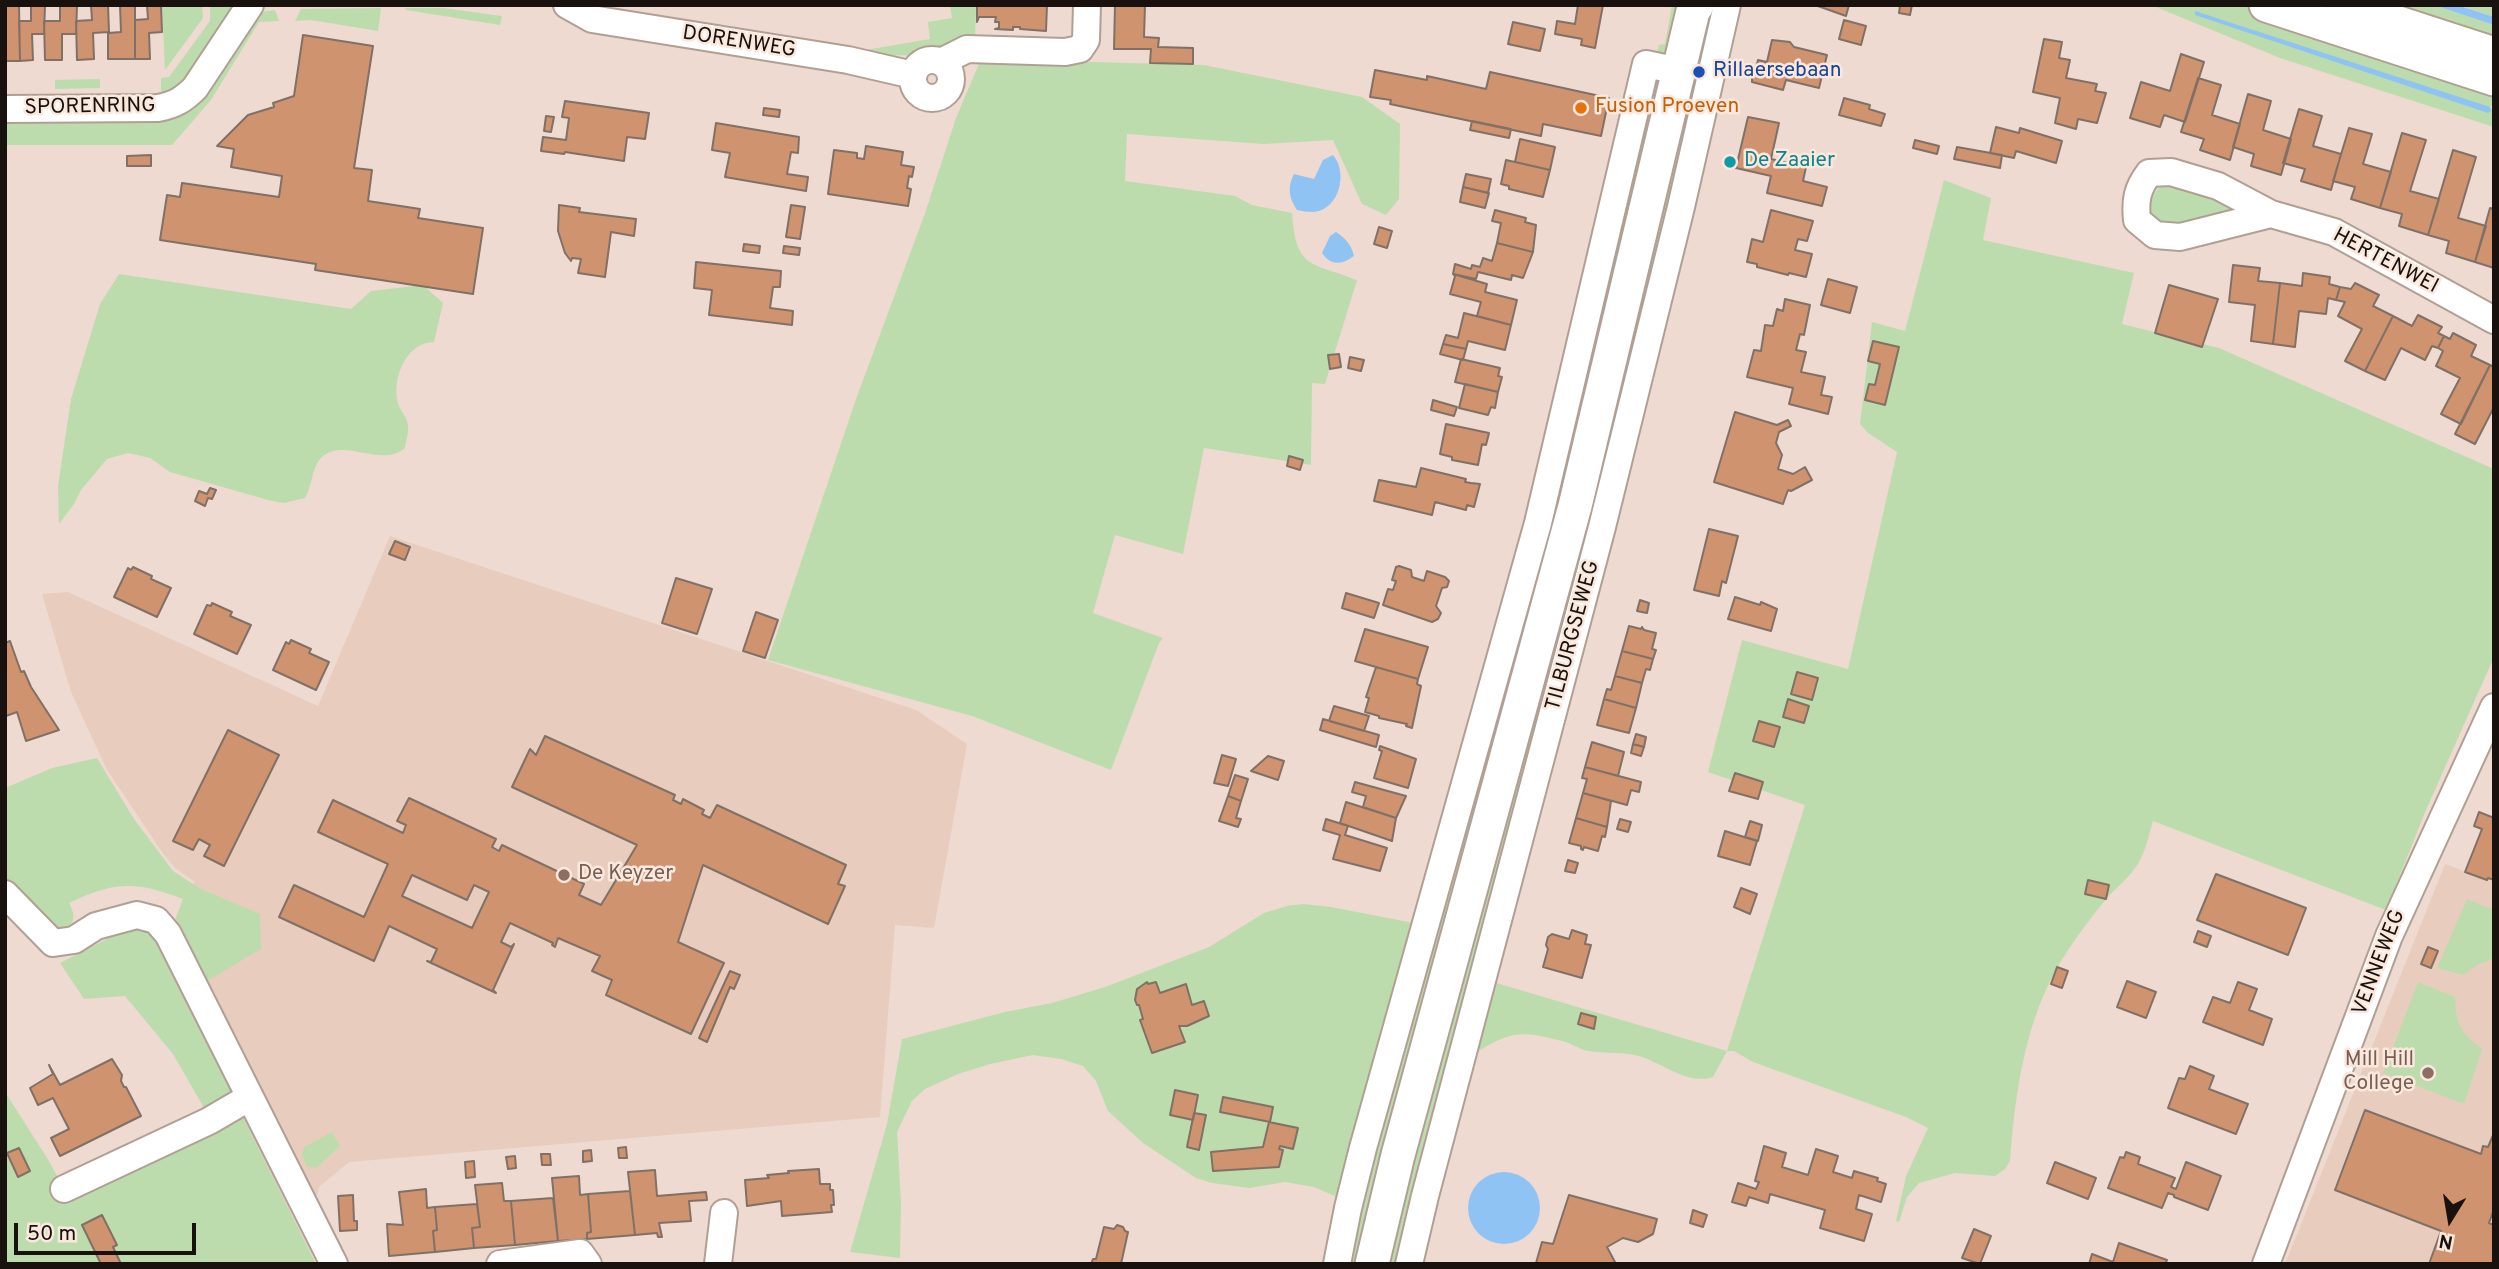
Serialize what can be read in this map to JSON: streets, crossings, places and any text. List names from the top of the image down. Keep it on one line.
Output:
{"streets":{"street":["DORENWEG","SPORENRING","HERTENWEI","TILBURGSEWEG","VENNEWEG"]},"places":["Rillaersebaan","Fusion Proeven","De Zaaier","De Keyzer","Mill Hill College"],"scale_bar":"50 m","north":"bottom"}
